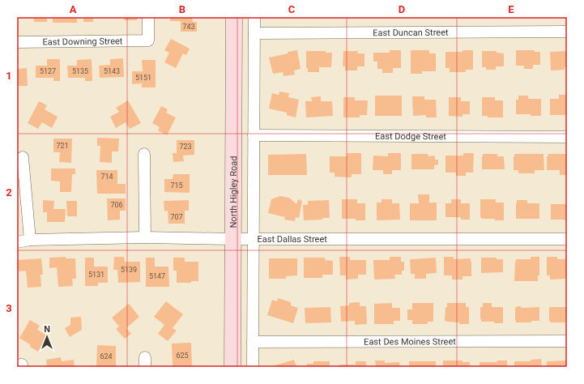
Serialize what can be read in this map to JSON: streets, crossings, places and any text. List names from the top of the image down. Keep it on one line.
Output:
{"streets":{"main road":["North Higley Road"],"street":["East Duncan Street","East Downing Street","East Dodge Street","East Dallas Street","East Des Moines Street"]},"crossings":[["North Higley Road","East Dallas Street"]],"house_numbers":["743","5127","5135","5143","5151","721","723","714","715","706","707","5139","5131","5147","625","624"],"north":"top","grid":{"columns":["A","B","C","D","E"],"rows":["1","2","3"]}}
